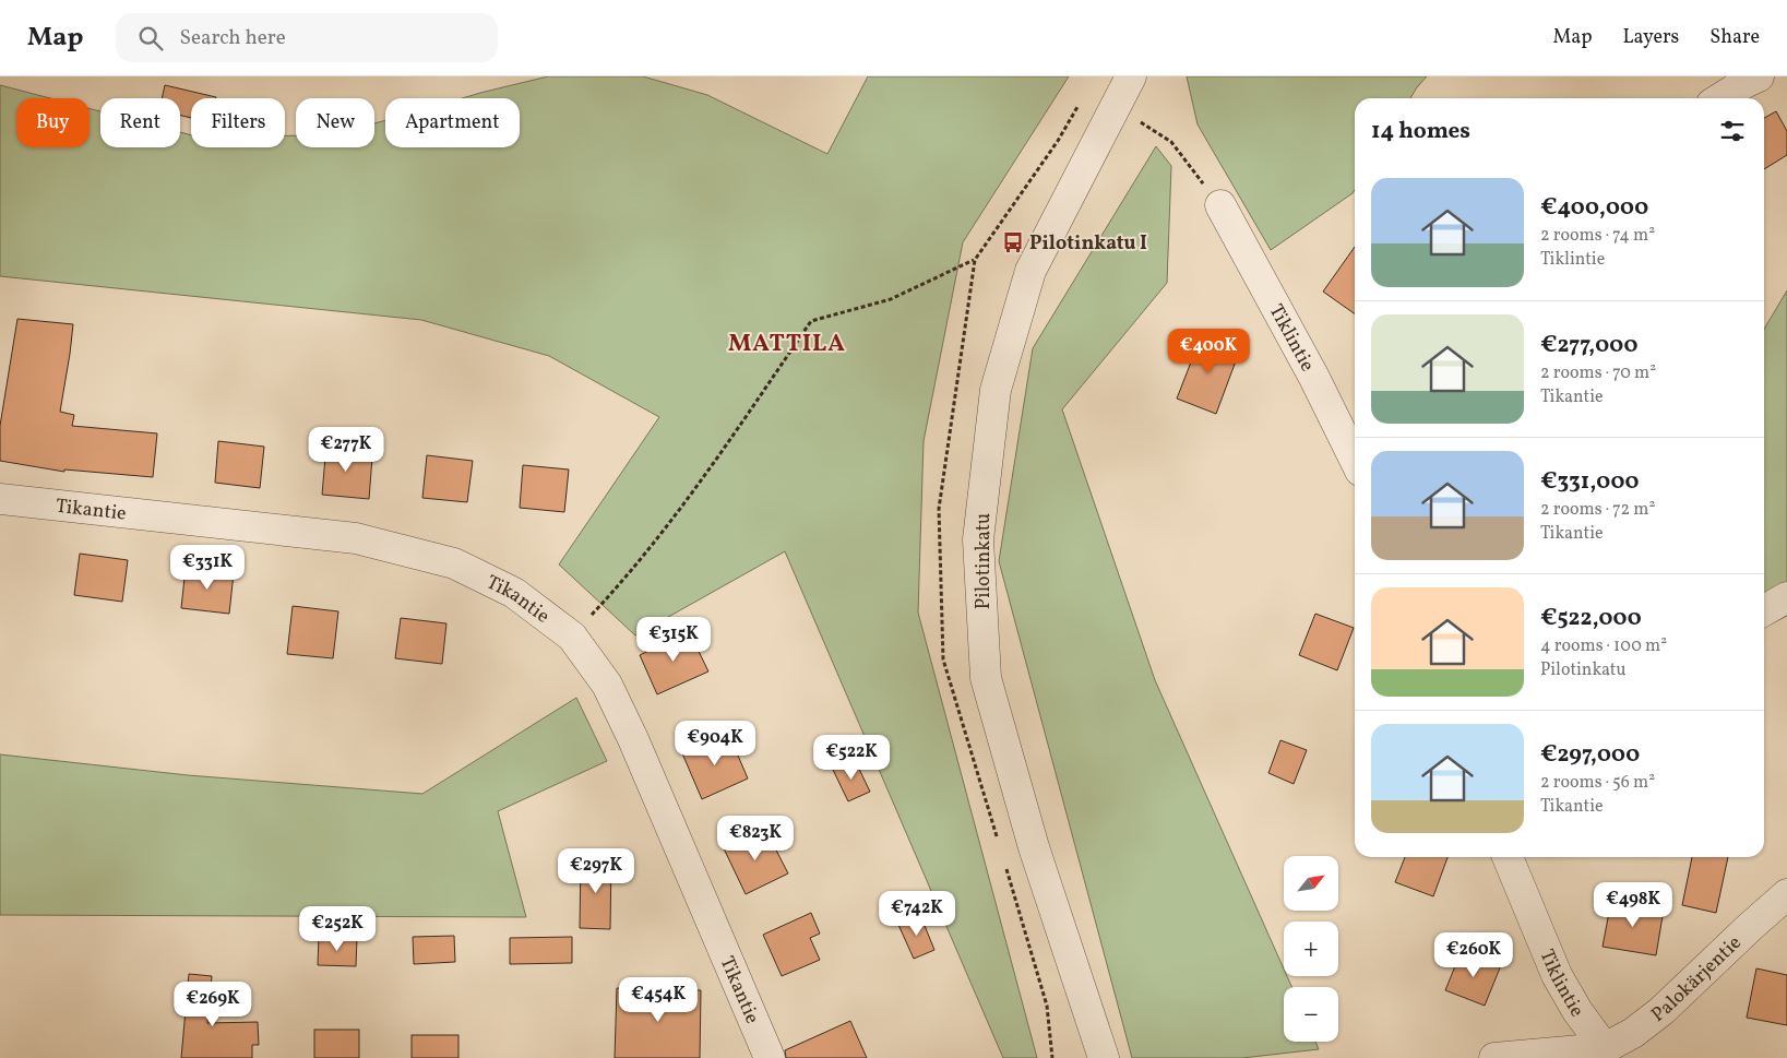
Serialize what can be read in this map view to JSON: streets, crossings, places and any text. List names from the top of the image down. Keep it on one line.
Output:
{"streets":{"street":["Tiklintie","Tikantie","Pilotinkatu","Palokärjentie"]},"crossings":[["Tiklintie","Palokärjentie"]],"districts":["MATTILA"],"places":{"bus stop":["Pilotinkatu I"]},"north":"top right","page":{"header":"Map","search":"Search here","nav":["Map","Layers","Share"],"chip":["Buy","Rent","Filters","New","Apartment"],"heading":"14 homes","list":[{"name":"€400,000","note":"2 rooms · 74 m² · Tiklintie"},{"name":"€277,000","note":"2 rooms · 70 m² · Tikantie"},{"name":"€331,000","note":"2 rooms · 72 m² · Tikantie"},{"name":"€522,000","note":"4 rooms · 100 m² · Pilotinkatu"},{"name":"€297,000","note":"2 rooms · 56 m² · Tikantie"}],"price":["€400K","€277K","€331K","€315K","€904K","€522K","€823K","€297K","€498K","€742K","€252K","€260K","€454K","€269K"],"map_buttons":["+","−"]}}
